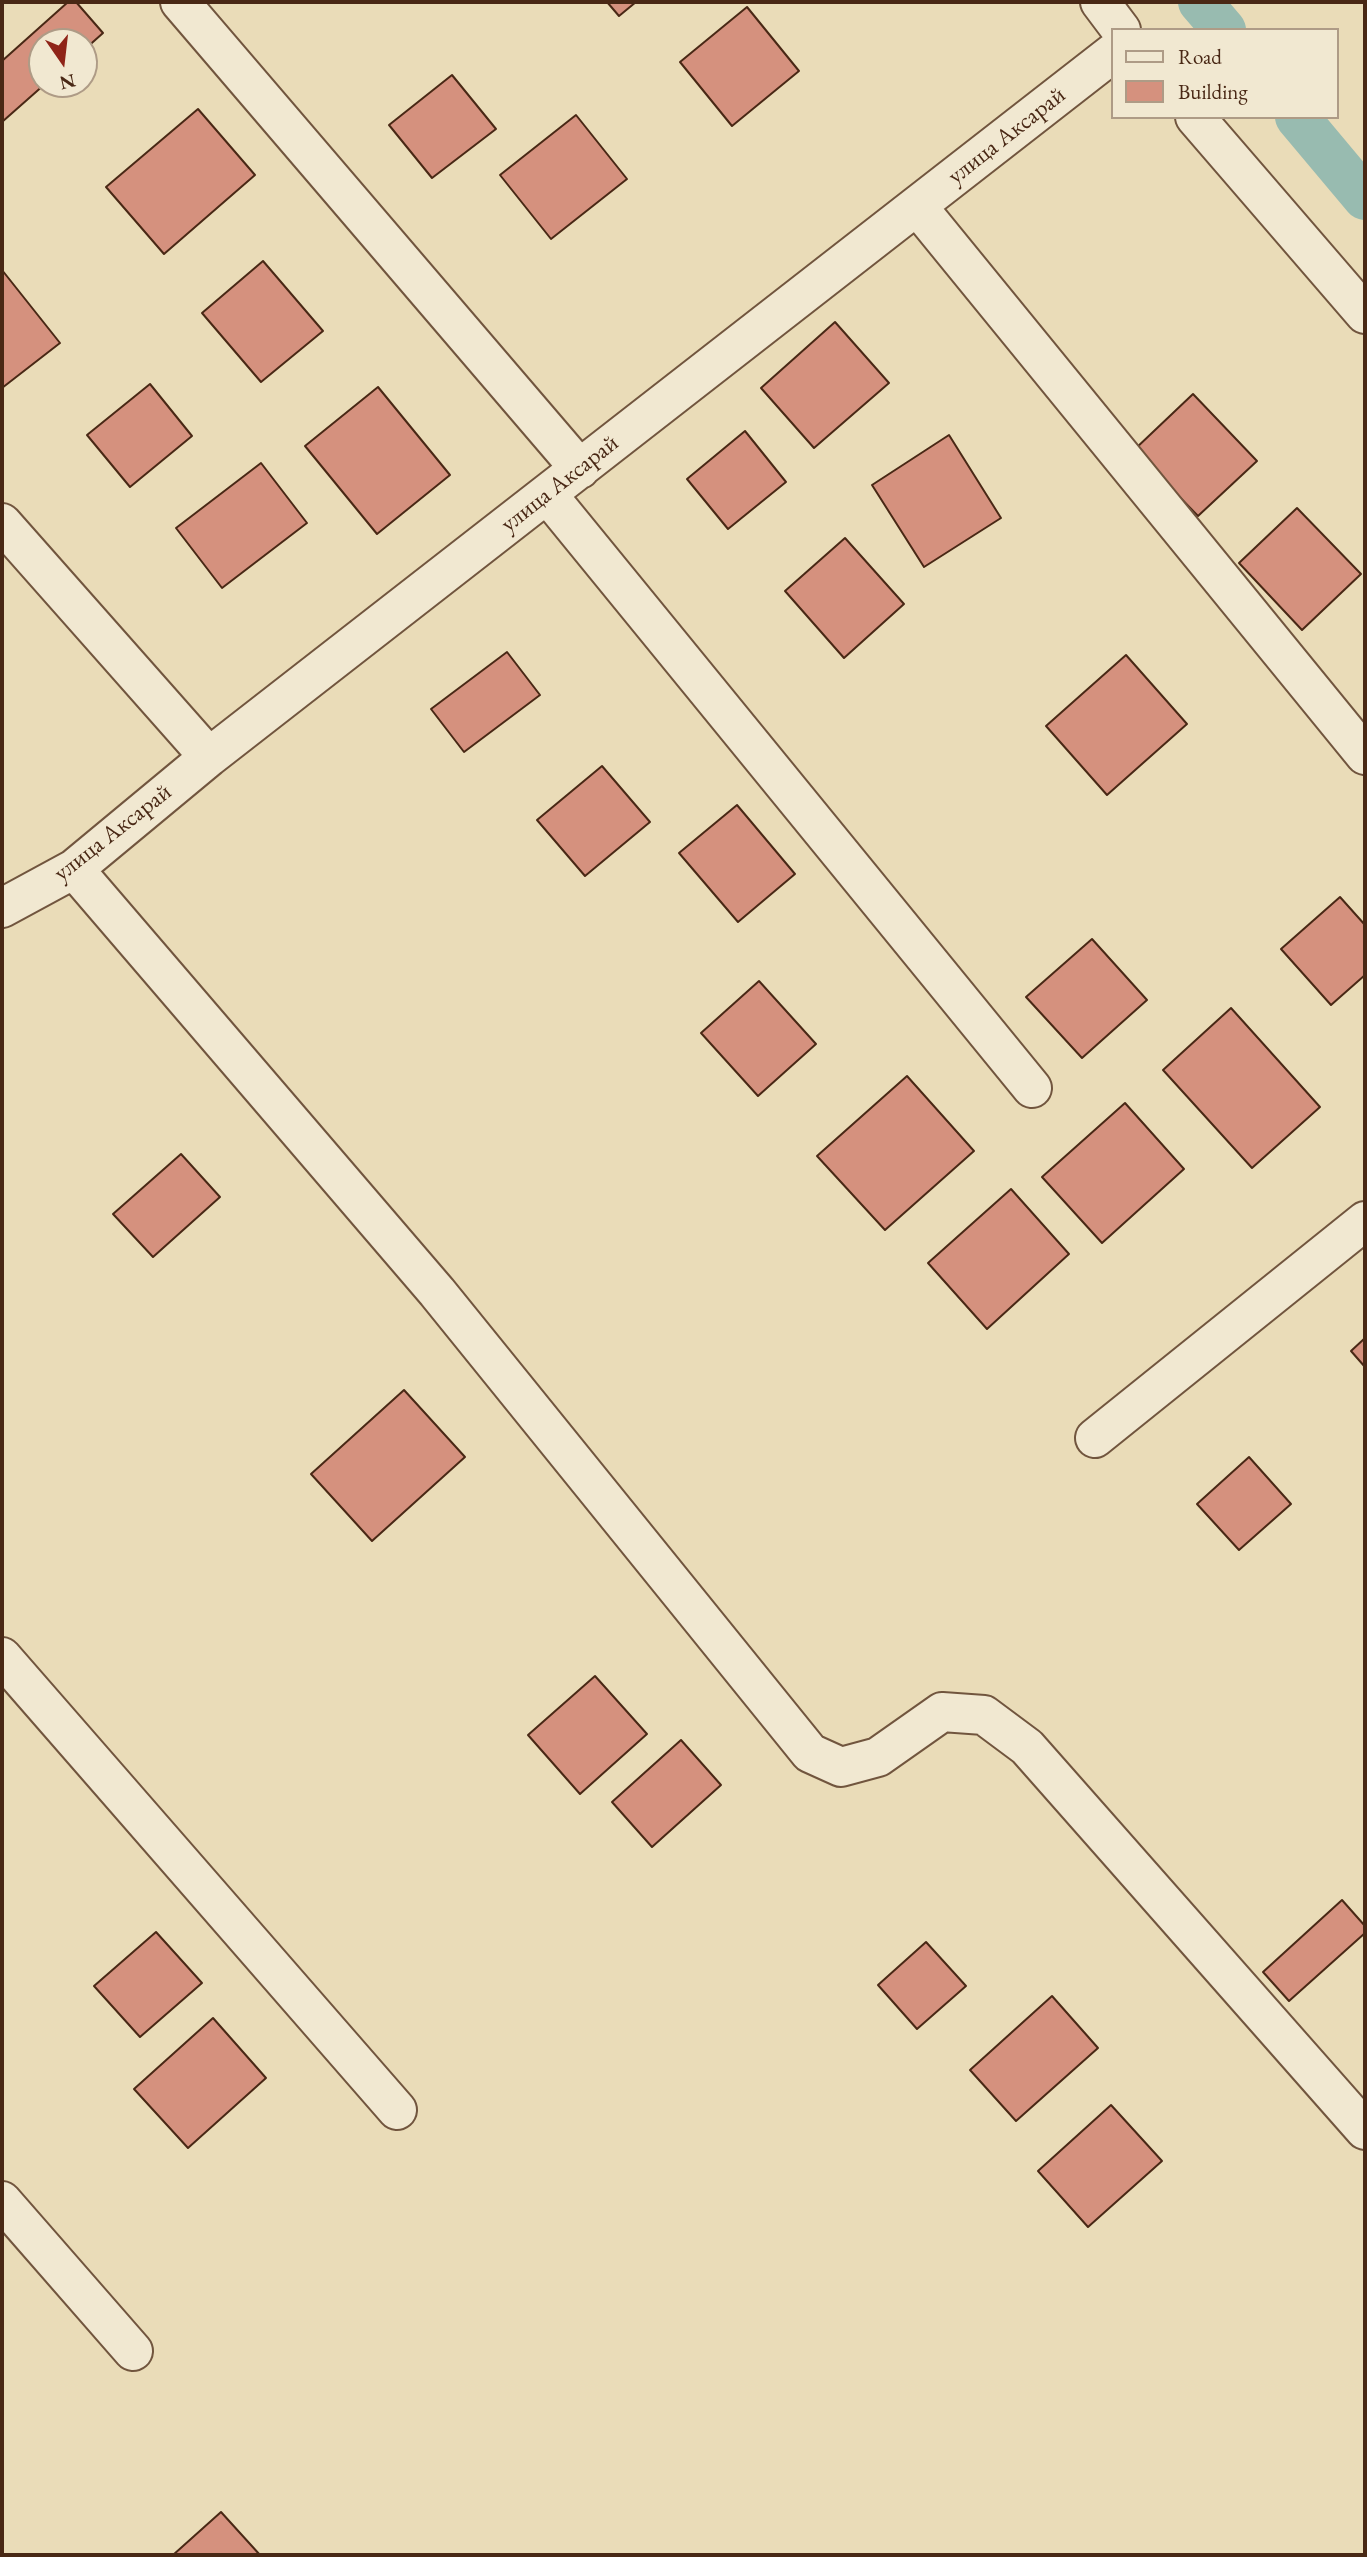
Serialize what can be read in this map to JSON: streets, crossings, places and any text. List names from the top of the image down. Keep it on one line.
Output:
{"streets":{"street":["улица Аксарай"]},"legend":["Road","Building"],"north":"bottom"}
